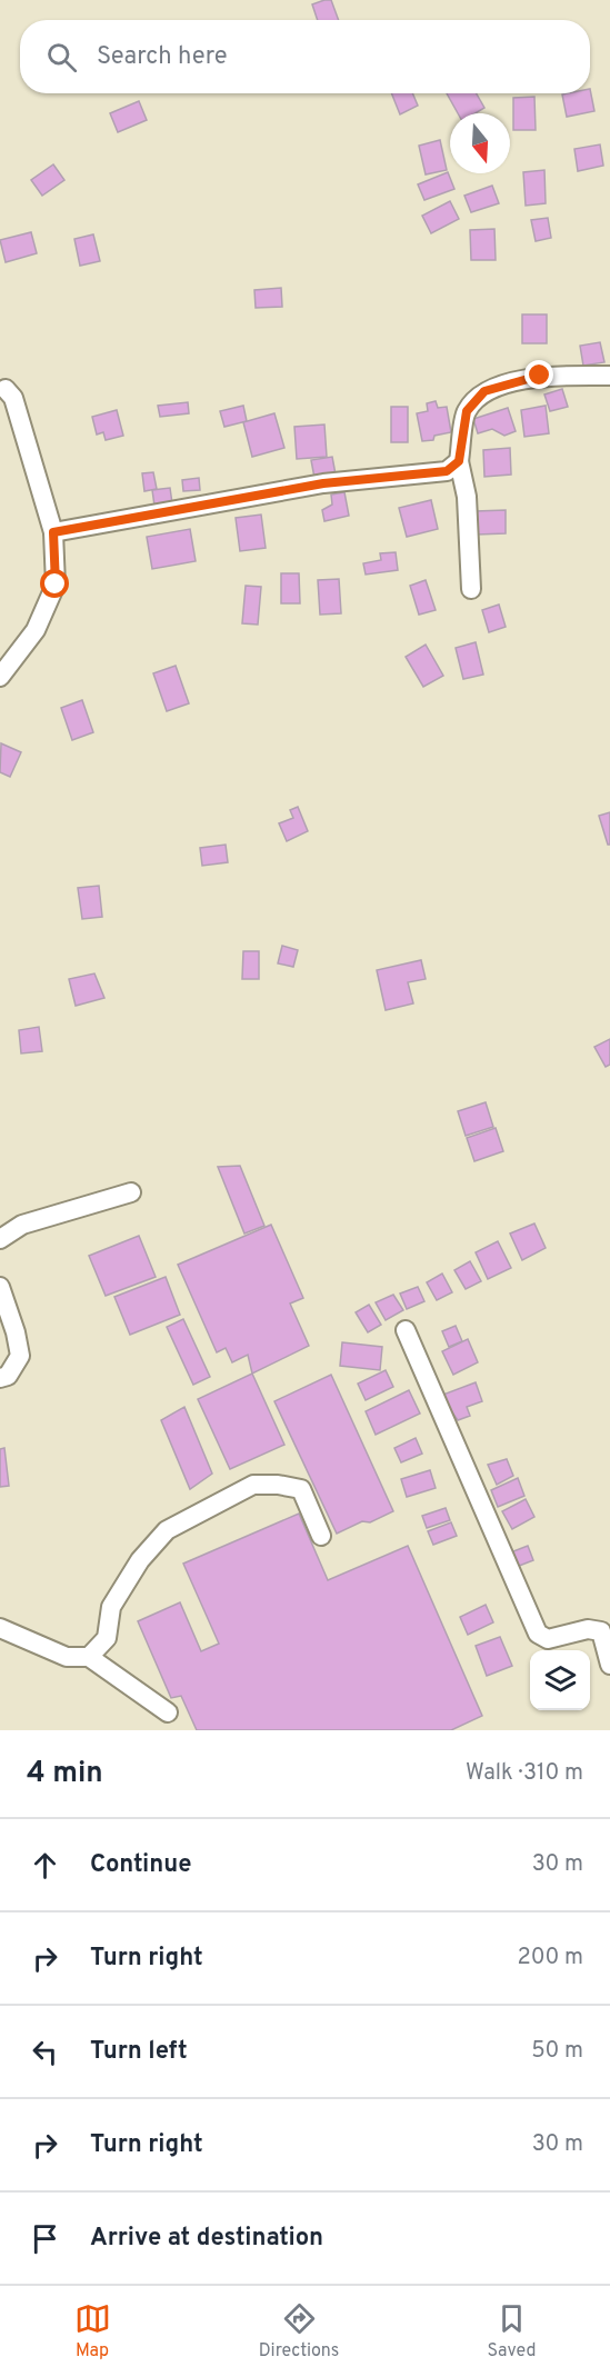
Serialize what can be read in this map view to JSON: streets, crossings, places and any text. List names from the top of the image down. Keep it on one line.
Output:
{"north":"bottom","page":{"search":"Search here","heading":["4 min","Walk · 310 m"],"list":[["Continue","30 m"],["Turn right","200 m"],["Turn left","50 m"],["Turn right","30 m"],"Arrive at destination"],"nav":["Map","Directions","Saved"]}}
